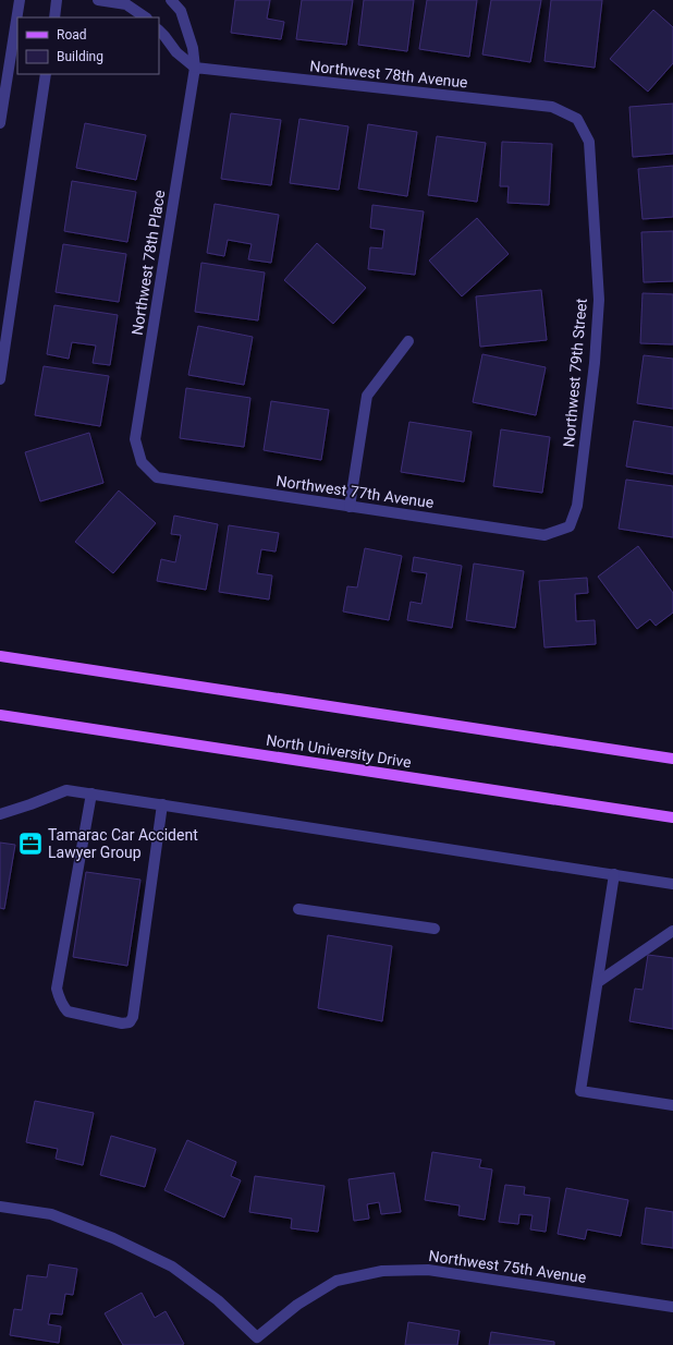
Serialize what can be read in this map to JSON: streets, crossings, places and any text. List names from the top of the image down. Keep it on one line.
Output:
{"streets":{"main road":["North University Drive"],"street":["Northwest 78th Avenue","Northwest 78th Place","Northwest 79th Street","Northwest 77th Avenue","Northwest 75th Avenue"]},"crossings":[["Northwest 78th Avenue","Northwest 78th Place"],["Northwest 78th Avenue","Northwest 79th Street"],["Northwest 78th Place","Northwest 77th Avenue"],["Northwest 79th Street","Northwest 77th Avenue"]],"places":{"office":["Tamarac Car Accident Lawyer Group"]},"legend":["Road","Building"]}
